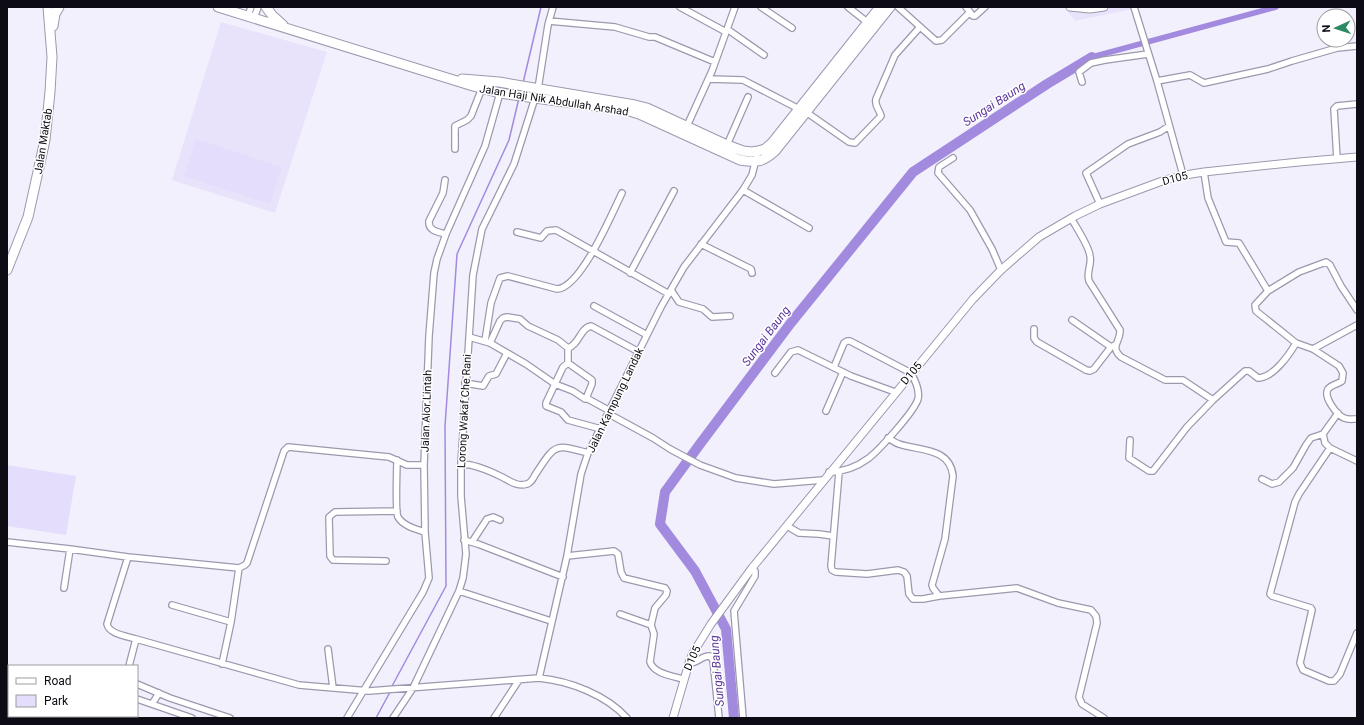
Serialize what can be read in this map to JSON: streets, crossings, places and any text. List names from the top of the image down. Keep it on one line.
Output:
{"streets":{"main road":["Jalan Haji Nik Abdullah Arshad","Jalan Maktab"],"street":["D105","Jalan Kampung Landak","Jalan Alor Lintah","Lorong Wakaf Che Rani"]},"crossings":[["Jalan Haji Nik Abdullah Arshad","Jalan Kampung Landak"],["Jalan Haji Nik Abdullah Arshad","Jalan Alor Lintah"],["Jalan Haji Nik Abdullah Arshad","Lorong Wakaf Che Rani"]],"water":["Sungai Baung"],"legend":["Road","Park"],"north":"left"}
